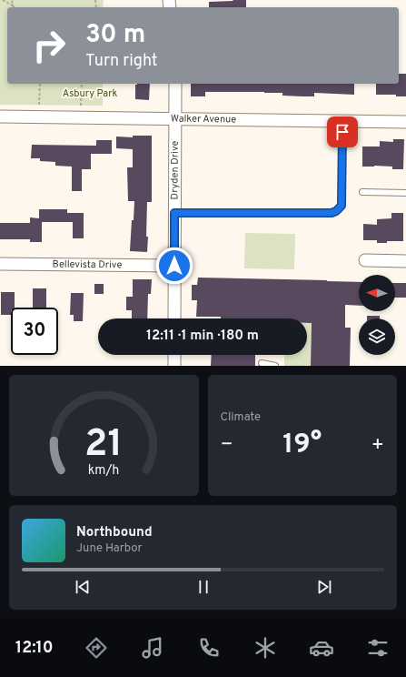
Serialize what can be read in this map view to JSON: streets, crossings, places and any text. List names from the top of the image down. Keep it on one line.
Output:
{"streets":{"street":["Walker Avenue","Dryden Drive","Bellevista Drive"]},"crossings":[["Walker Avenue","Dryden Drive"],["Dryden Drive","Bellevista Drive"]],"parks":["Asbury Park"],"north":"left","page":{"turn":["30 m","Turn right"],"limit":"30","trip":"12:11 · 1 min · 180 m","tile":"Climate","heat":["−","19°","+"],"song":["Northbound","June Harbor"],"tabs":"12:10","gauge":["21","km/h"]}}
